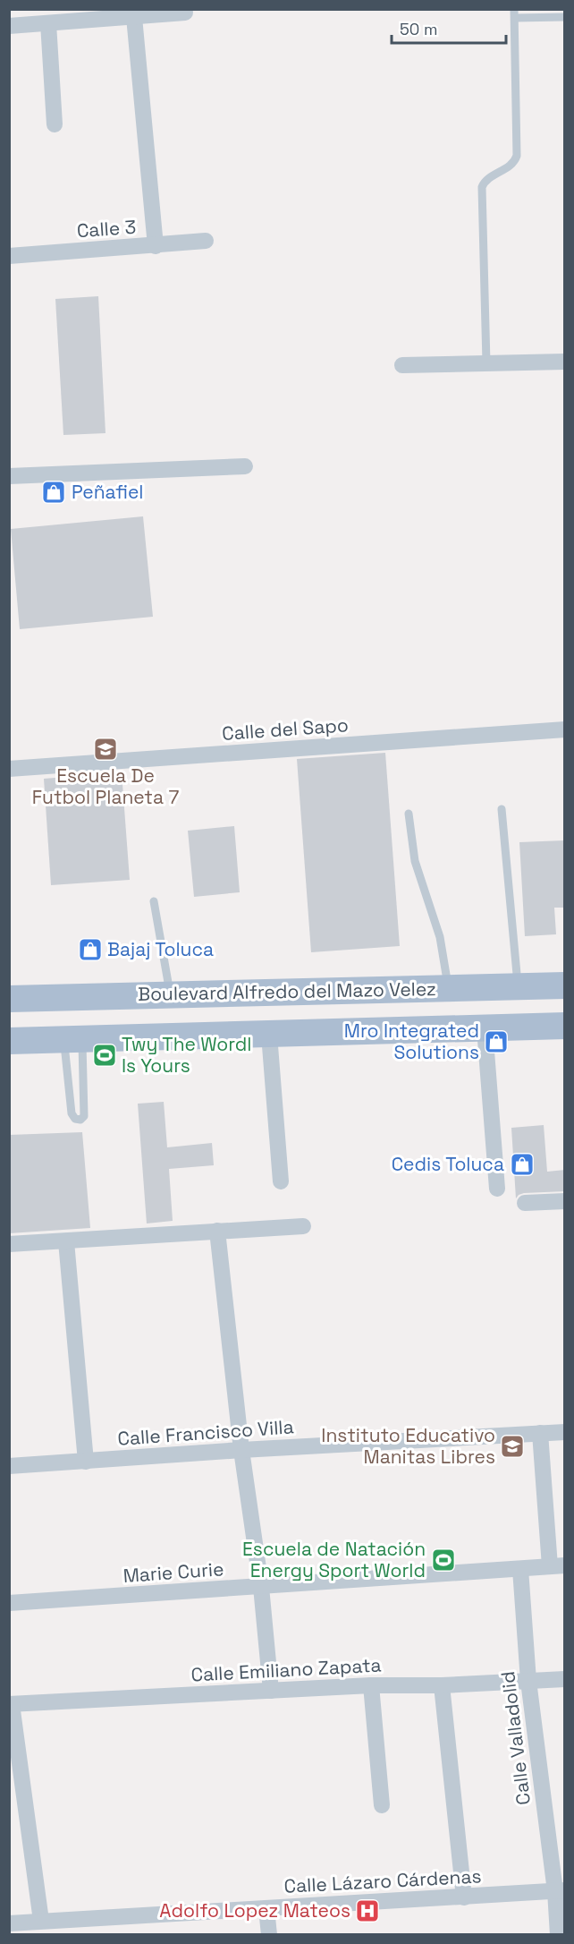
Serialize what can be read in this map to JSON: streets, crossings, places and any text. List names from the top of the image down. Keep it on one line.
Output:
{"streets":{"main road":["Boulevard Alfredo del Mazo Velez"],"street":["Calle 3","Calle del Sapo","Calle Francisco Villa","Marie Curie","Calle Emiliano Zapata","Calle Valladolid","Calle Lázaro Cárdenas"]},"crossings":[["Marie Curie","Calle Valladolid"],["Calle Emiliano Zapata","Calle Valladolid"],["Calle Valladolid","Calle Lázaro Cárdenas"]],"places":{"shop":["Peñafiel","Bajaj Toluca","Mro Integrated Solutions","Cedis Toluca"],"school or university":["Escuela De Futbol Planeta 7","Instituto Educativo Manitas Libres"],"sports":["Twy The Wordl Is Yours","Escuela de Natación Energy Sport World"],"hospital":["Adolfo Lopez Mateos"]},"scale_bar":"50 m"}
